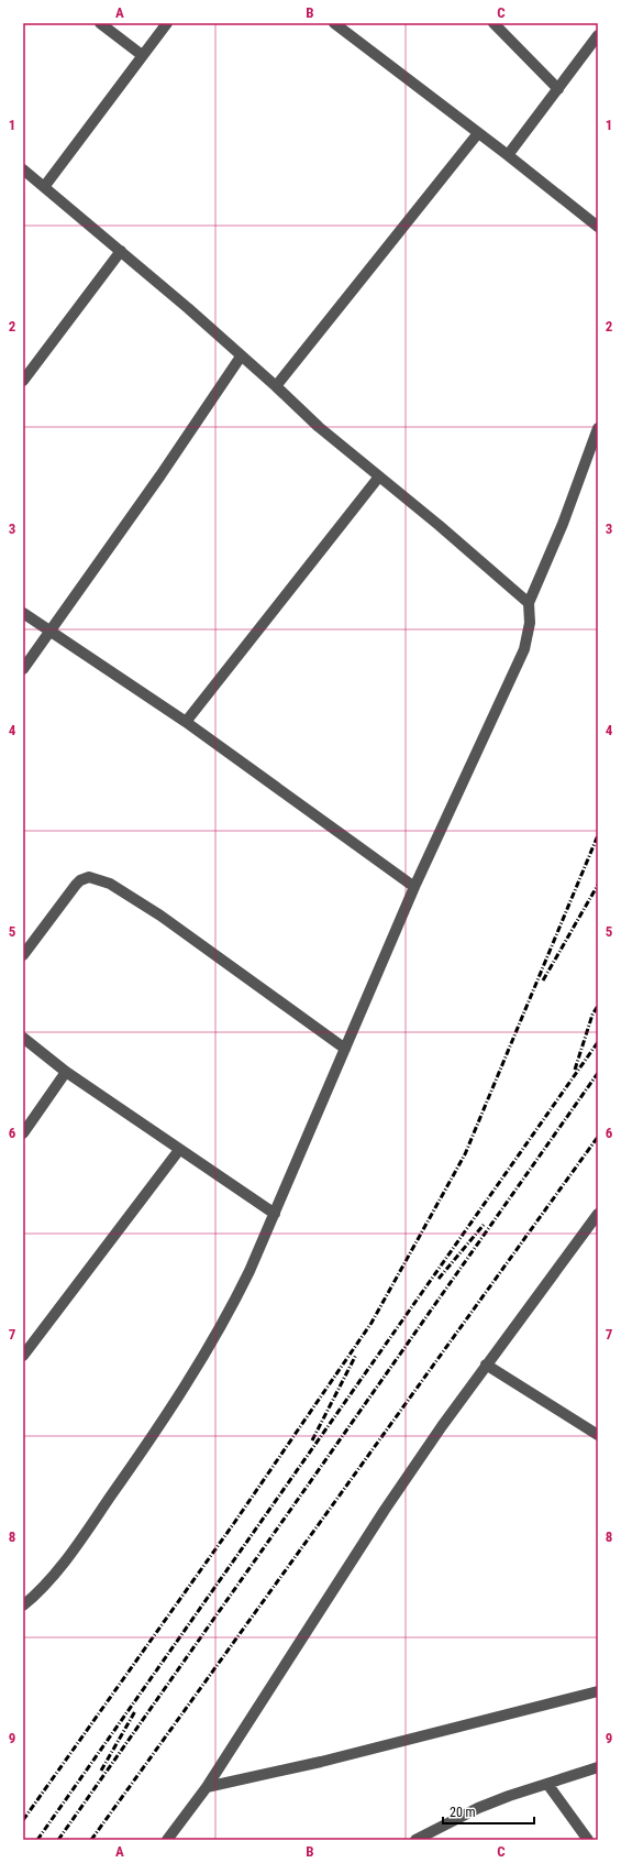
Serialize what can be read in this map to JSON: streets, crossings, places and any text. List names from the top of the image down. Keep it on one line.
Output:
{"scale_bar":"20 m","grid":{"columns":["A","B","C"],"rows":["1","2","3","4","5","6","7","8","9"]}}
